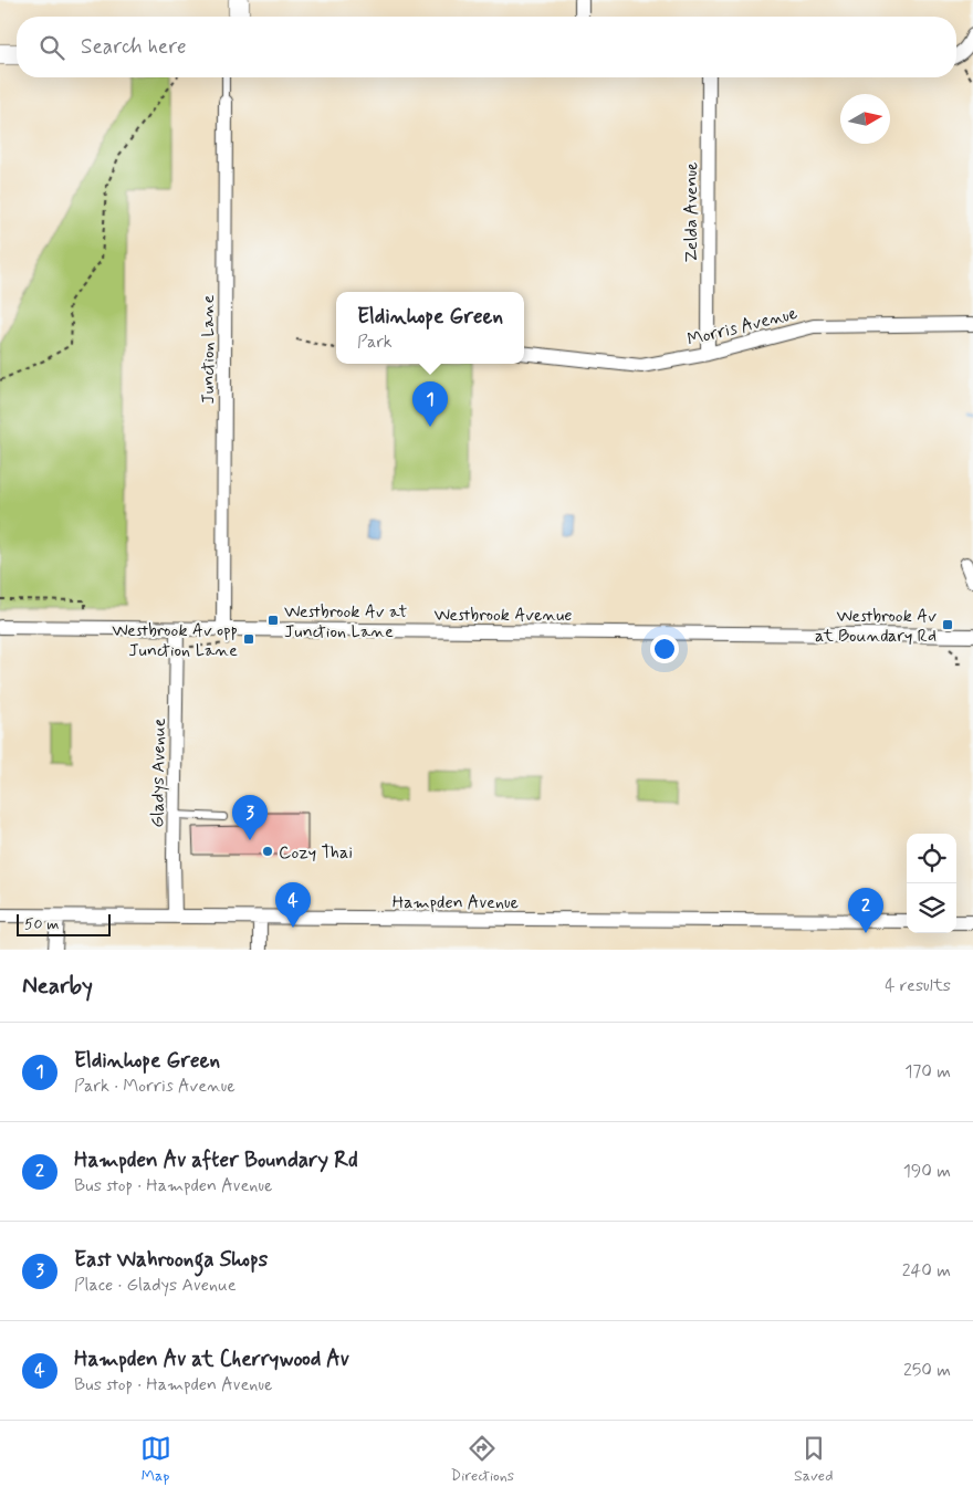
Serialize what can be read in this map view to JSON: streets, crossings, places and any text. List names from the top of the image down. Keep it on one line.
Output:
{"streets":{"street":["Zelda Avenue","Morris Avenue","Junction Lane","Westbrook Avenue","Gladys Avenue","Hampden Avenue"]},"crossings":[["Zelda Avenue","Morris Avenue"],["Junction Lane","Westbrook Avenue"],["Westbrook Avenue","Gladys Avenue"],["Gladys Avenue","Hampden Avenue"]],"places":{"transit":["Westbrook Av at Junction Lane","Westbrook Av at Boundary Rd","Westbrook Av opp Junction Lane"],"other":["Cozy Thai"]},"scale_bar":"50 m","north":"right","page":{"search":"Search here","popup":["Eldinhope Green","Park"],"pins":["1","3","4","2"],"scale":"50 m","heading":["Nearby","4 results"],"list":[{"mark":"1","name":"Eldinhope Green","note":"Park · Morris Avenue","value":"170 m"},{"mark":"2","name":"Hampden Av after Boundary Rd","note":"Bus stop · Hampden Avenue","value":"190 m"},{"mark":"3","name":"East Wahroonga Shops","note":"Place · Gladys Avenue","value":"240 m"},{"mark":"4","name":"Hampden Av at Cherrywood Av","note":"Bus stop · Hampden Avenue","value":"250 m"}],"nav":["Map","Directions","Saved"]}}
